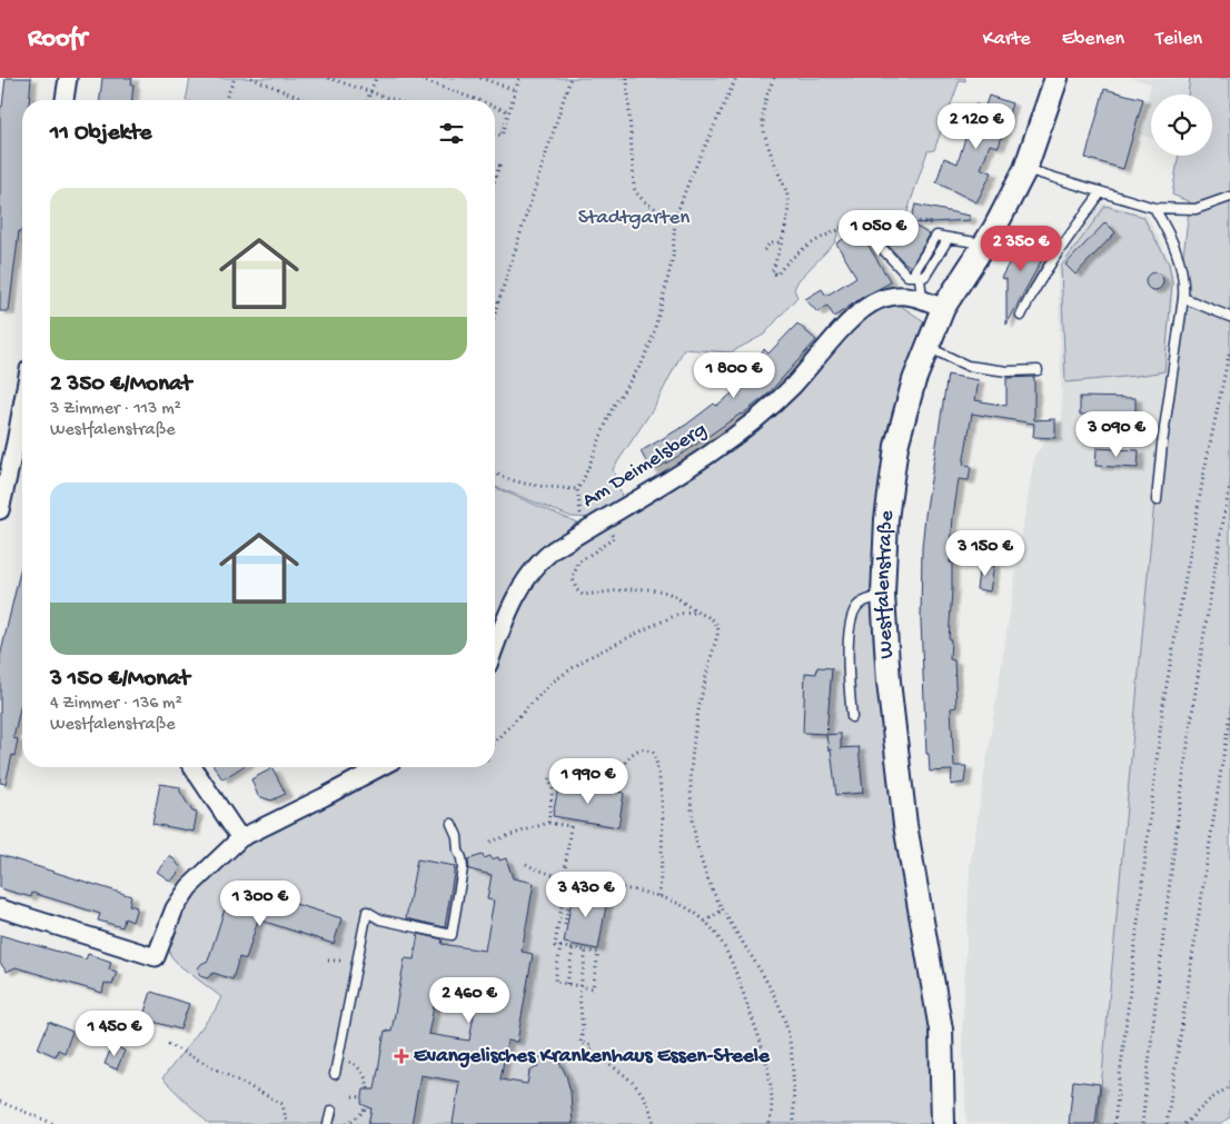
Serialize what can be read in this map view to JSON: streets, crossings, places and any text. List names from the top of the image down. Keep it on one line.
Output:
{"streets":{"main road":["Westfalenstraße"],"street":["Am Deimelsberg"]},"crossings":[["Am Deimelsberg","Westfalenstraße"]],"parks":["Stadtgarten"],"places":{"health":["Evangelisches Krankenhaus Essen-Steele"]},"page":{"header":"Roofr","nav":["Karte","Ebenen","Teilen"],"heading":"11 Objekte","price":["2 120 €","1 050 €","2 350 €","1 800 €","3 090 €","3 150 €","1 990 €","3 430 €","1 300 €","2 460 €","1 450 €"],"list":[{"name":"2 350 €/Monat","note":"3 Zimmer · 113 m² · Westfalenstraße"},{"name":"3 150 €/Monat","note":"4 Zimmer · 136 m² · Westfalenstraße"}]}}
